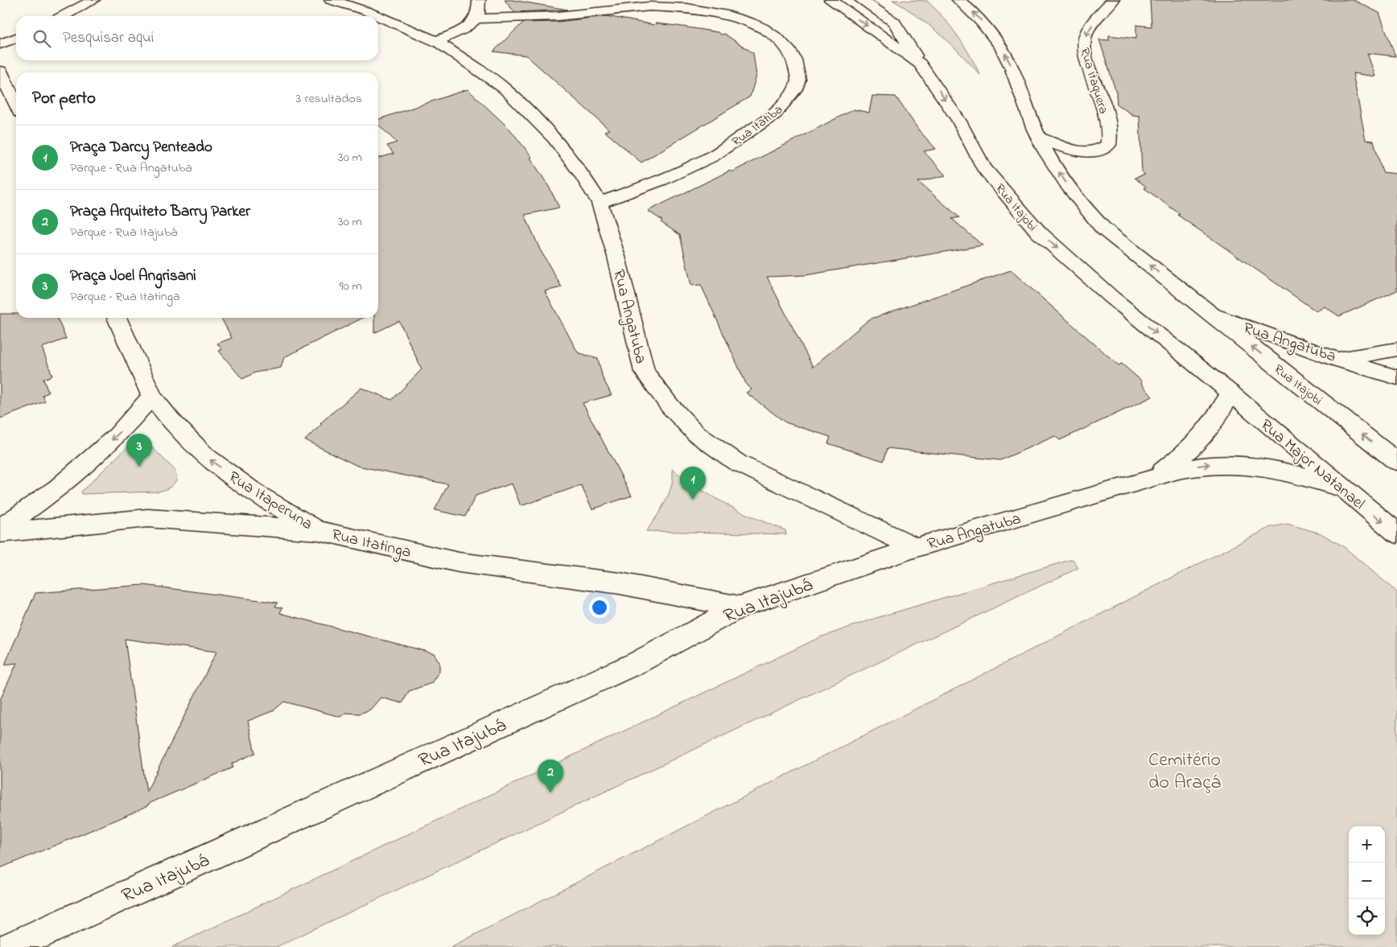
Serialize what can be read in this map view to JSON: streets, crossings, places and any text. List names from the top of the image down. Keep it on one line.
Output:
{"streets":{"street":["Rua Itaquera","Rua Itatiba","Rua Itajobi","Rua Angatuba","Rua Major Natanael","Rua Itaperuna","Rua Itatinga","Rua Itajubá"]},"crossings":[["Rua Itaquera","Rua Itajobi"],["Rua Itatiba","Rua Angatuba"],["Rua Itajobi","Rua Angatuba"],["Rua Itajobi","Rua Major Natanael"],["Rua Angatuba","Rua Major Natanael"],["Rua Angatuba","Rua Itajubá"],["Rua Itaperuna","Rua Itatinga"],["Rua Itatinga","Rua Itajubá"]],"one_way":["Rua Itaperuna"],"parks":["Cemitério do Araçá"],"page":{"search":"Pesquisar aqui","heading":["Por perto","3 resultados"],"list":[{"mark":"1","name":"Praça Darcy Penteado","note":"Parque · Rua Angatuba","value":"30 m"},{"mark":"2","name":"Praça Arquiteto Barry Parker","note":"Parque · Rua Itajubá","value":"30 m"},{"mark":"3","name":"Praça Joel Angrisani","note":"Parque · Rua Itatinga","value":"90 m"}],"pins":["3","1","2"],"map_buttons":["+","−"]}}
